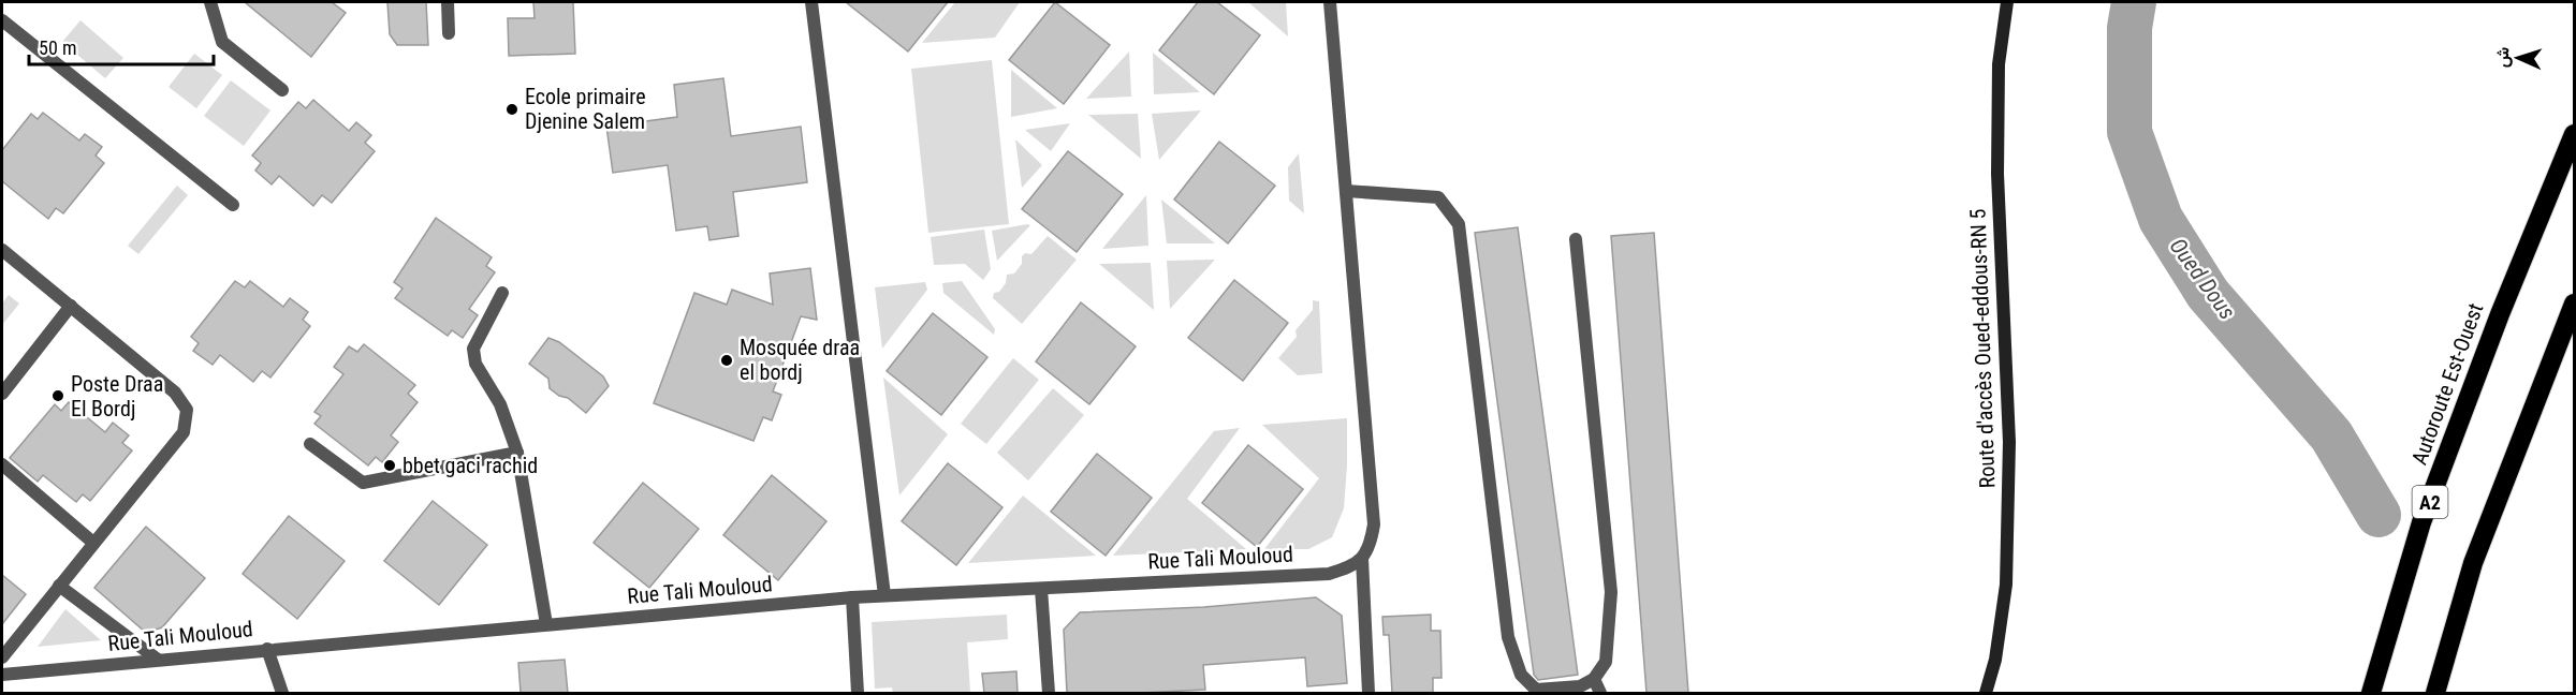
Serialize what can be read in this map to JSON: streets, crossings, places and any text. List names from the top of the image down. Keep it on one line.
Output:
{"streets":{"highway":["Autoroute Est-Ouest","A2"],"main road":["Route d'accès Oued-eddous-RN 5"],"street":["Rue Tali Mouloud"]},"water":["Oued Dous"],"places":["Ecole primaire Djenine Salem","Mosquée draa el bordj","Poste Draa El Bordj","bbet gaci rachid"],"scale_bar":"50 m","north":"left"}
